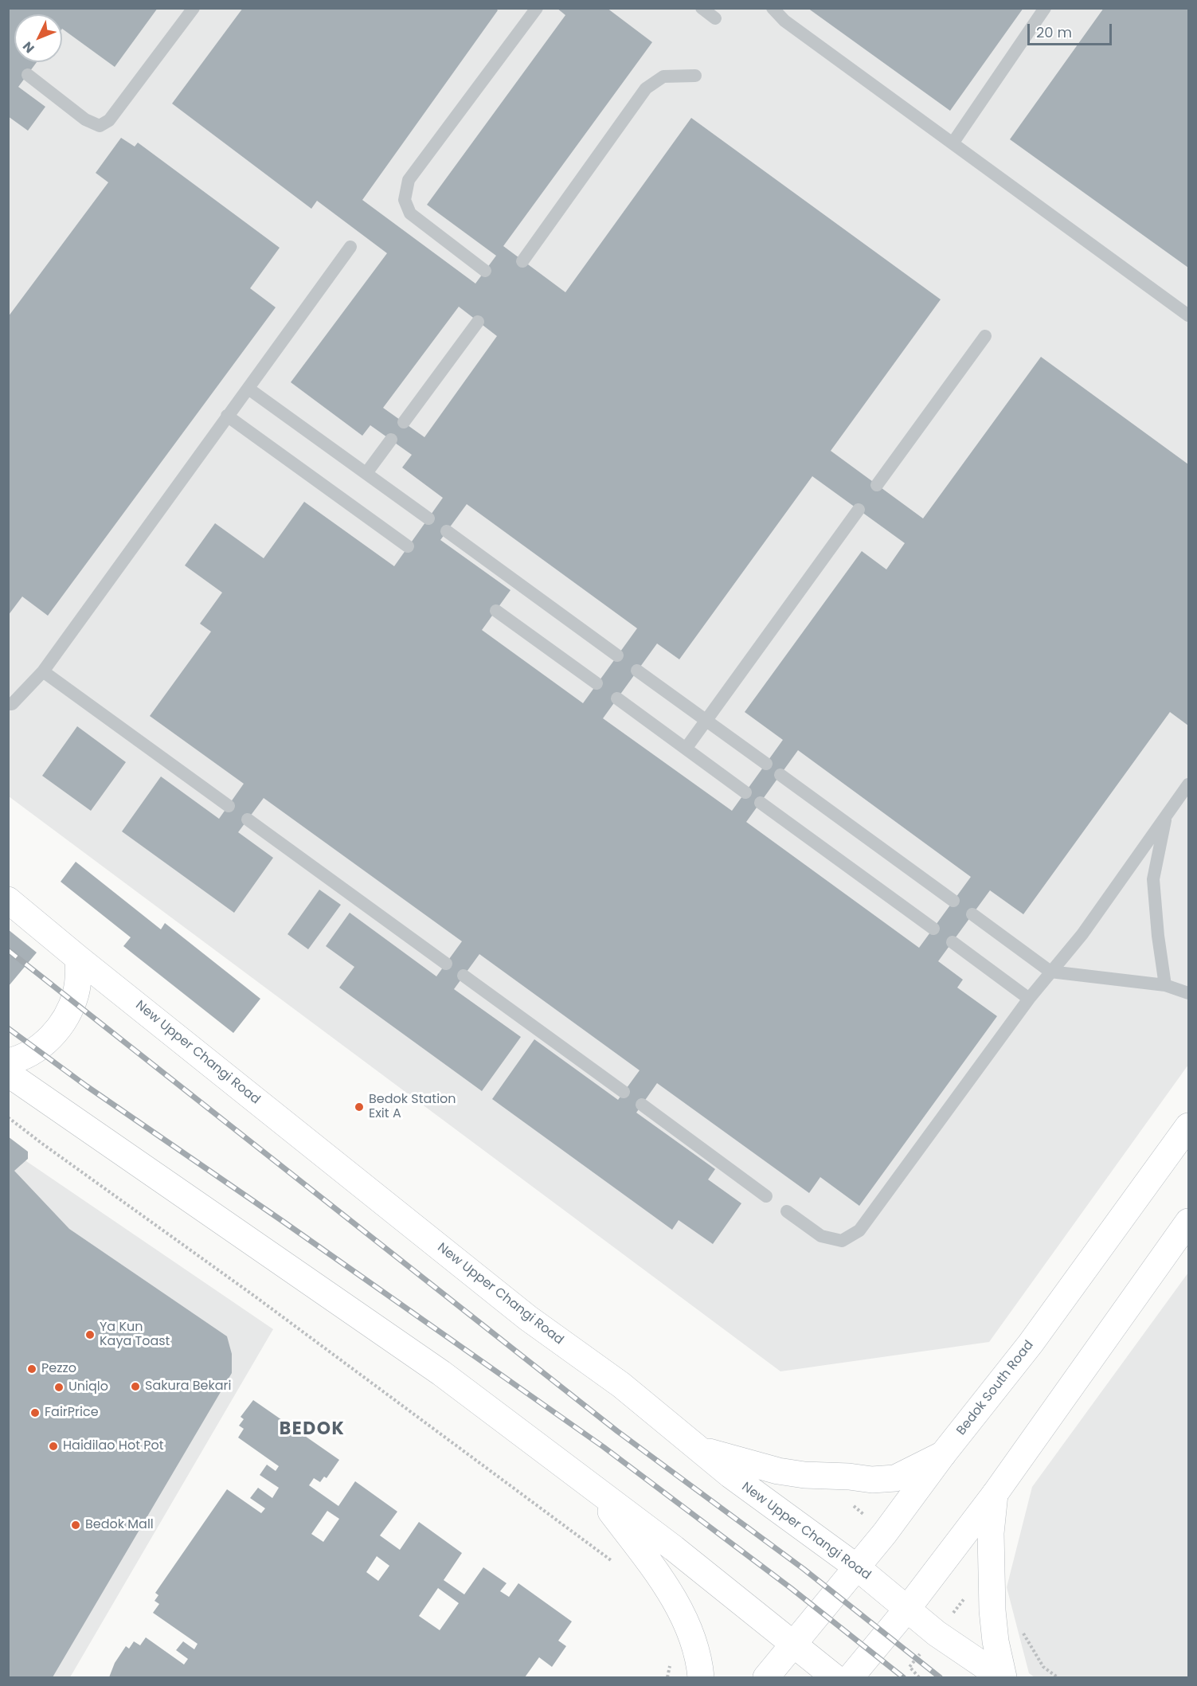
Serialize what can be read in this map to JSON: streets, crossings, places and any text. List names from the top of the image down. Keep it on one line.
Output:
{"streets":{"main road":["New Upper Changi Road","Bedok South Road"]},"crossings":[["New Upper Changi Road","Bedok South Road"]],"districts":["BEDOK"],"places":["Bedok Station Exit A","Ya Kun Kaya Toast","Pezzo","Sakura Bekari","Uniqlo","FairPrice","Haidilao Hot Pot","Bedok Mall"],"scale_bar":"20 m","north":"bottom left"}
